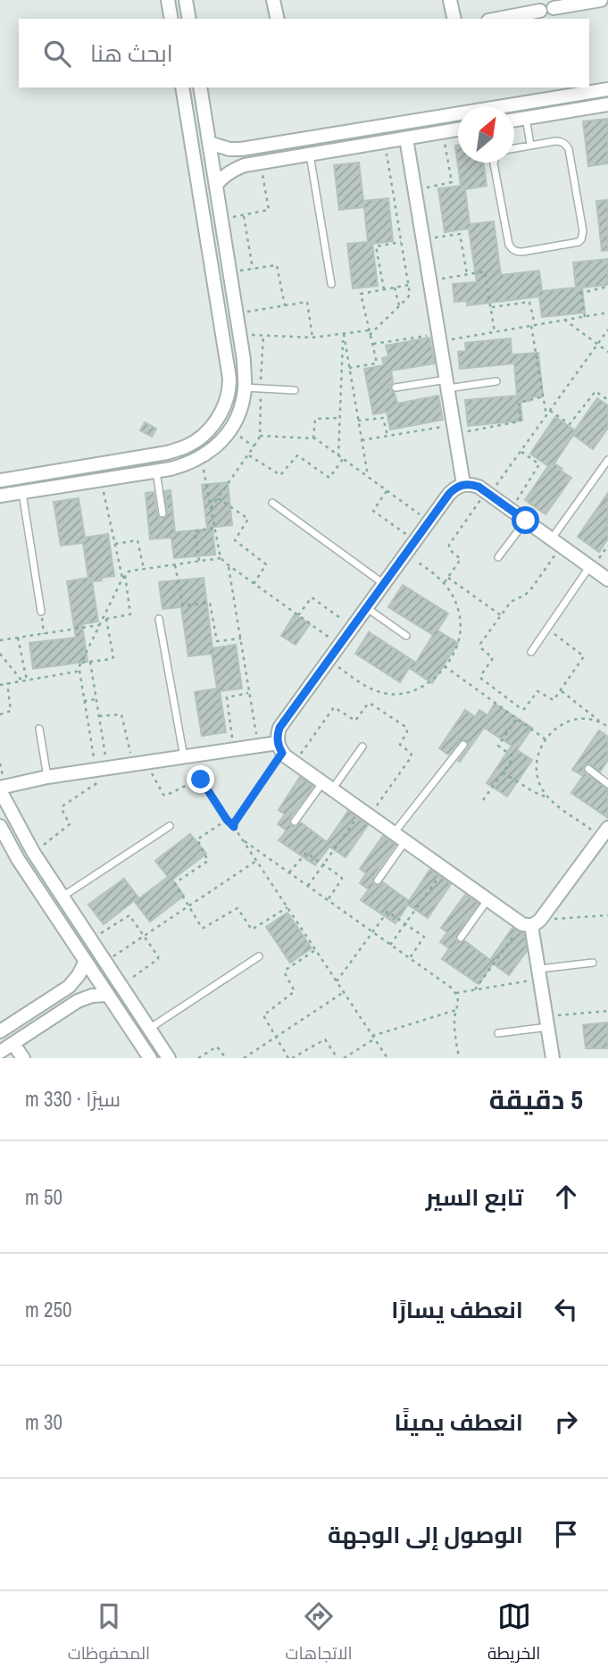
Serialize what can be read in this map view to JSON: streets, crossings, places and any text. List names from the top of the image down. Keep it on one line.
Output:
{"north":"top right","page":{"search":"ابحث هنا","heading":["5 دقيقة","سيرًا · 330 m"],"list":[["تابع السير","50 m"],["انعطف يسارًا","250 m"],["انعطف يمينًا","30 m"],"الوصول إلى الوجهة"],"nav":["الخريطة","الاتجاهات","المحفوظات"]}}
